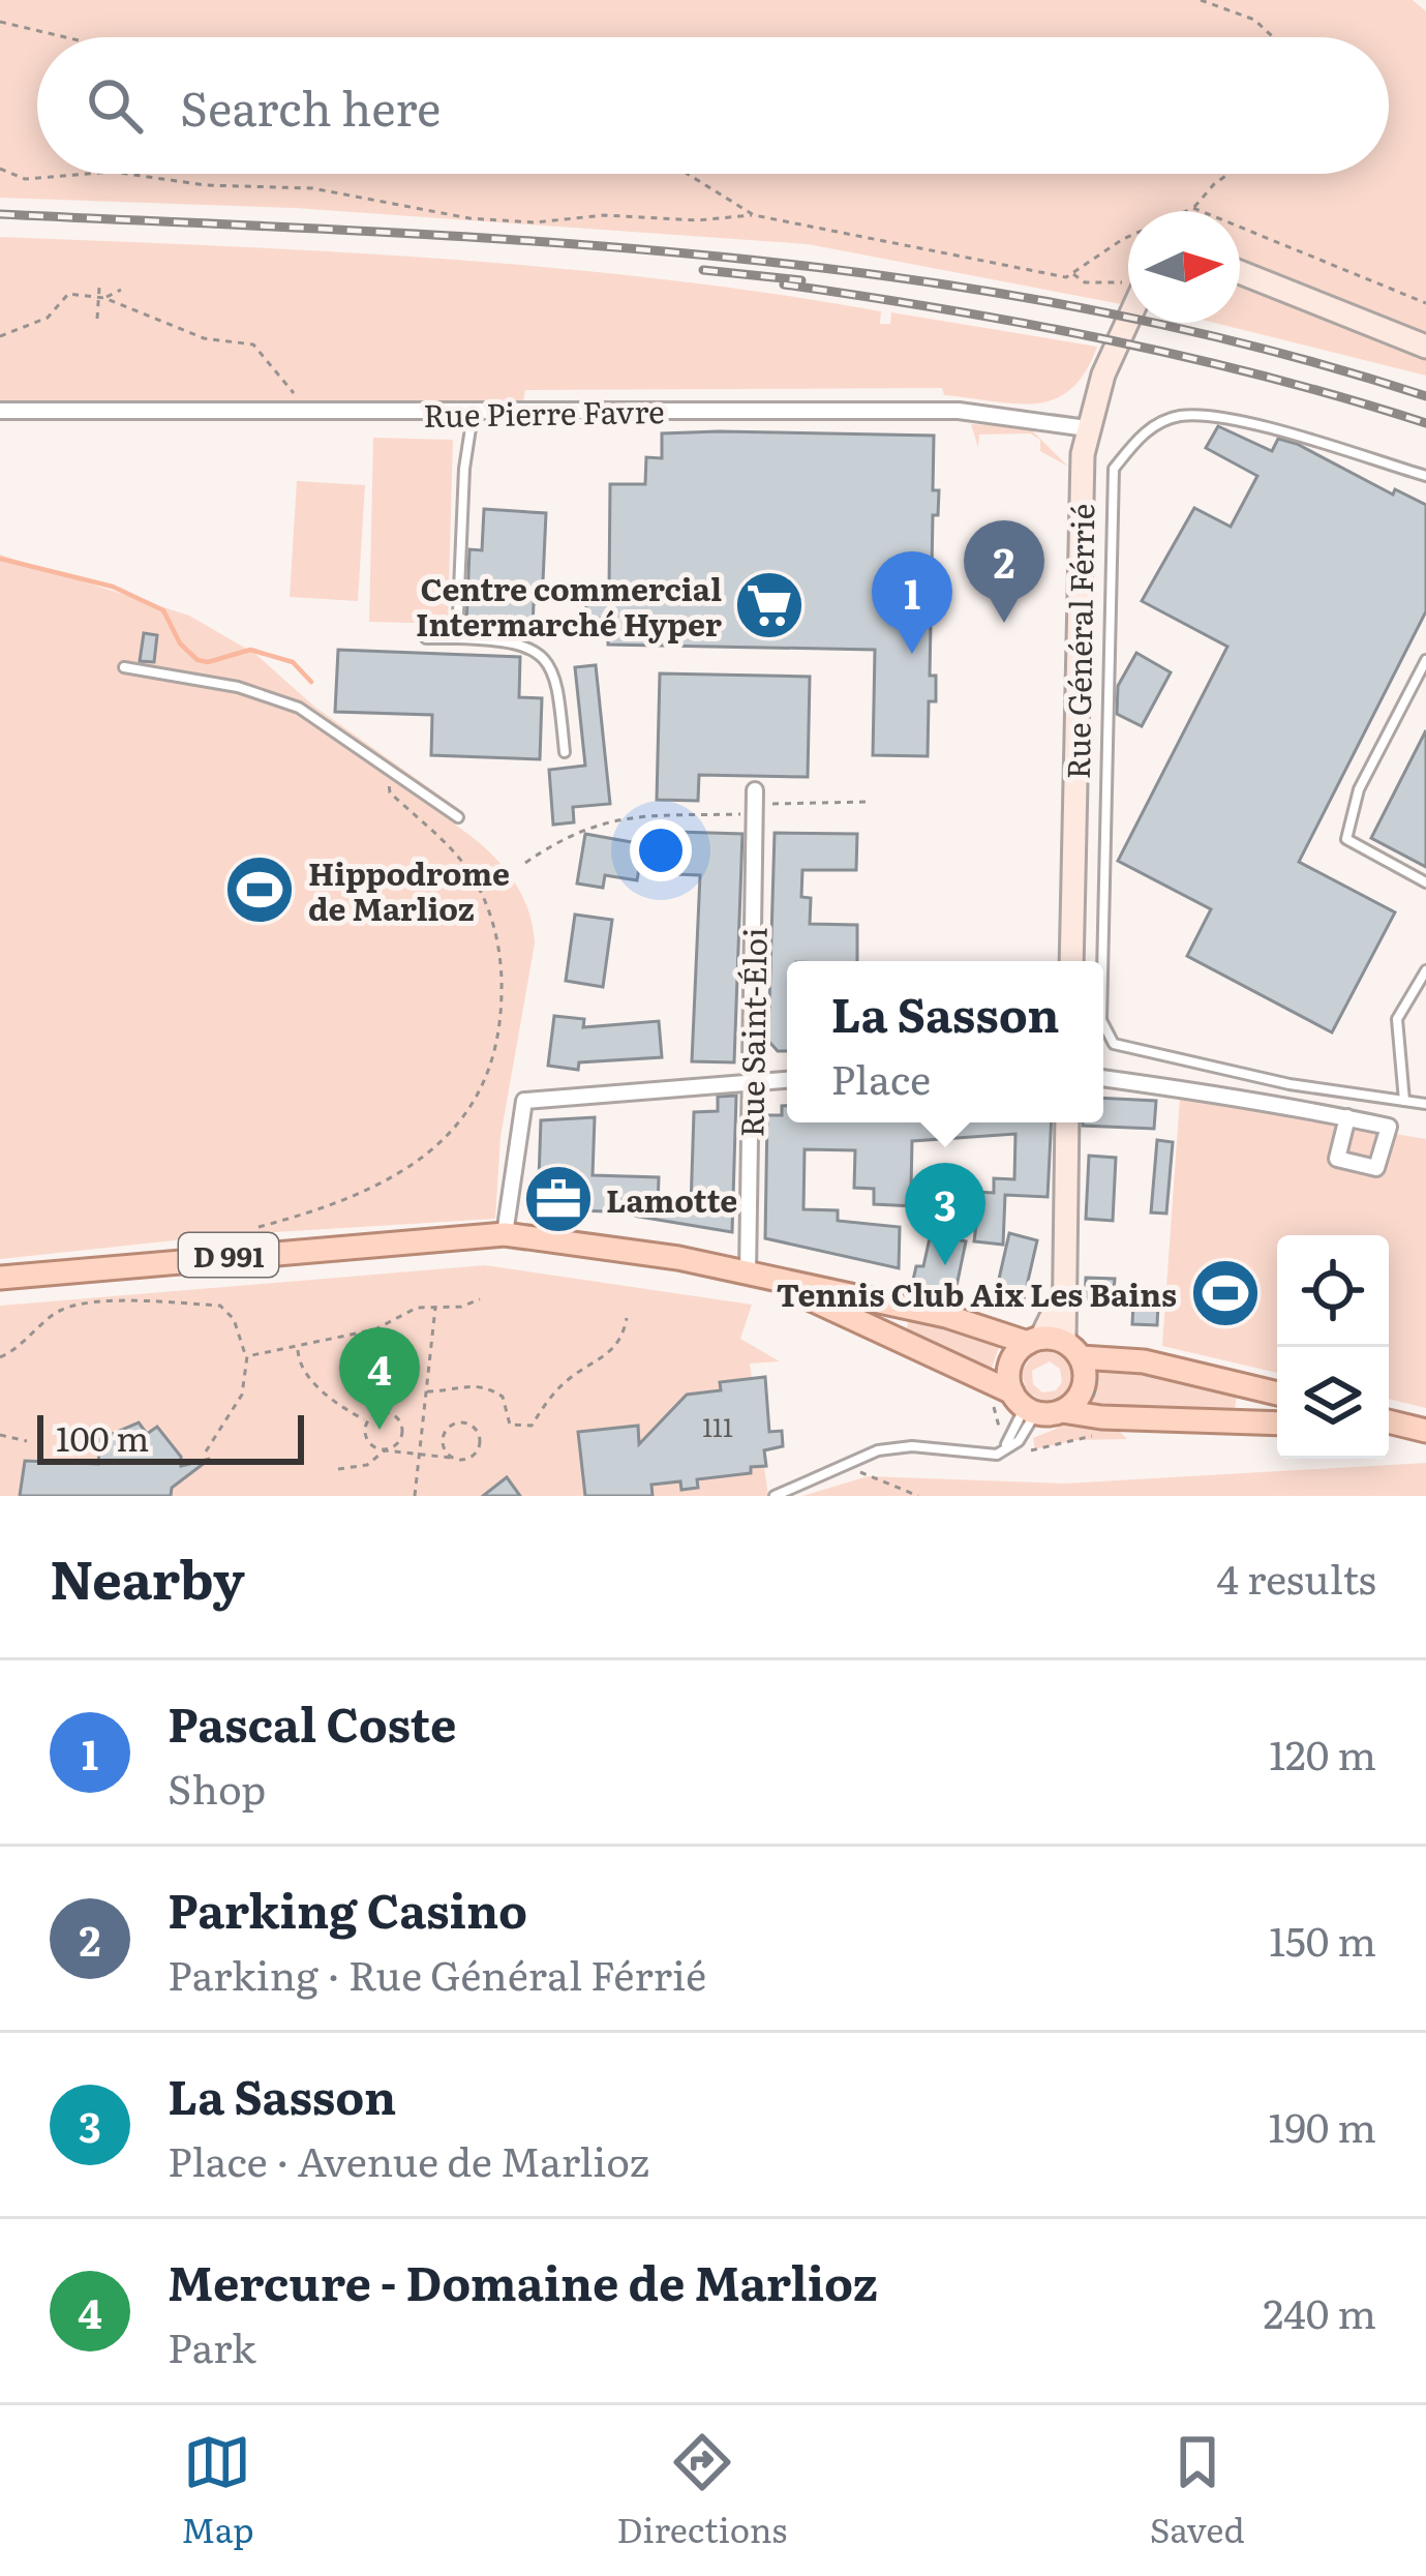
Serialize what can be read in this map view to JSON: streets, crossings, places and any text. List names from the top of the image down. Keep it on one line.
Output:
{"streets":{"main road":["Rue Général Férrié","D 991"],"street":["Rue Pierre Favre","Rue Saint-Éloi"]},"crossings":[["Rue Pierre Favre","Rue Général Férrié"]],"places":{"supermarket":["Centre commercial Intermarché Hyper"],"sports":["Hippodrome de Marlioz","Tennis Club Aix Les Bains"],"office":["Lamotte"]},"house_numbers":["111"],"scale_bar":"100 m","north":"right","page":{"search":"Search here","pins":["2","1","3","4"],"popup":["La Sasson","Place"],"scale":"100 m","heading":["Nearby","4 results"],"list":[{"mark":"1","name":"Pascal Coste","note":"Shop","value":"120 m"},{"mark":"2","name":"Parking Casino","note":"Parking · Rue Général Férrié","value":"150 m"},{"mark":"3","name":"La Sasson","note":"Place · Avenue de Marlioz","value":"190 m"},{"mark":"4","name":"Mercure - Domaine de Marlioz","note":"Park","value":"240 m"}],"nav":["Map","Directions","Saved"]}}
